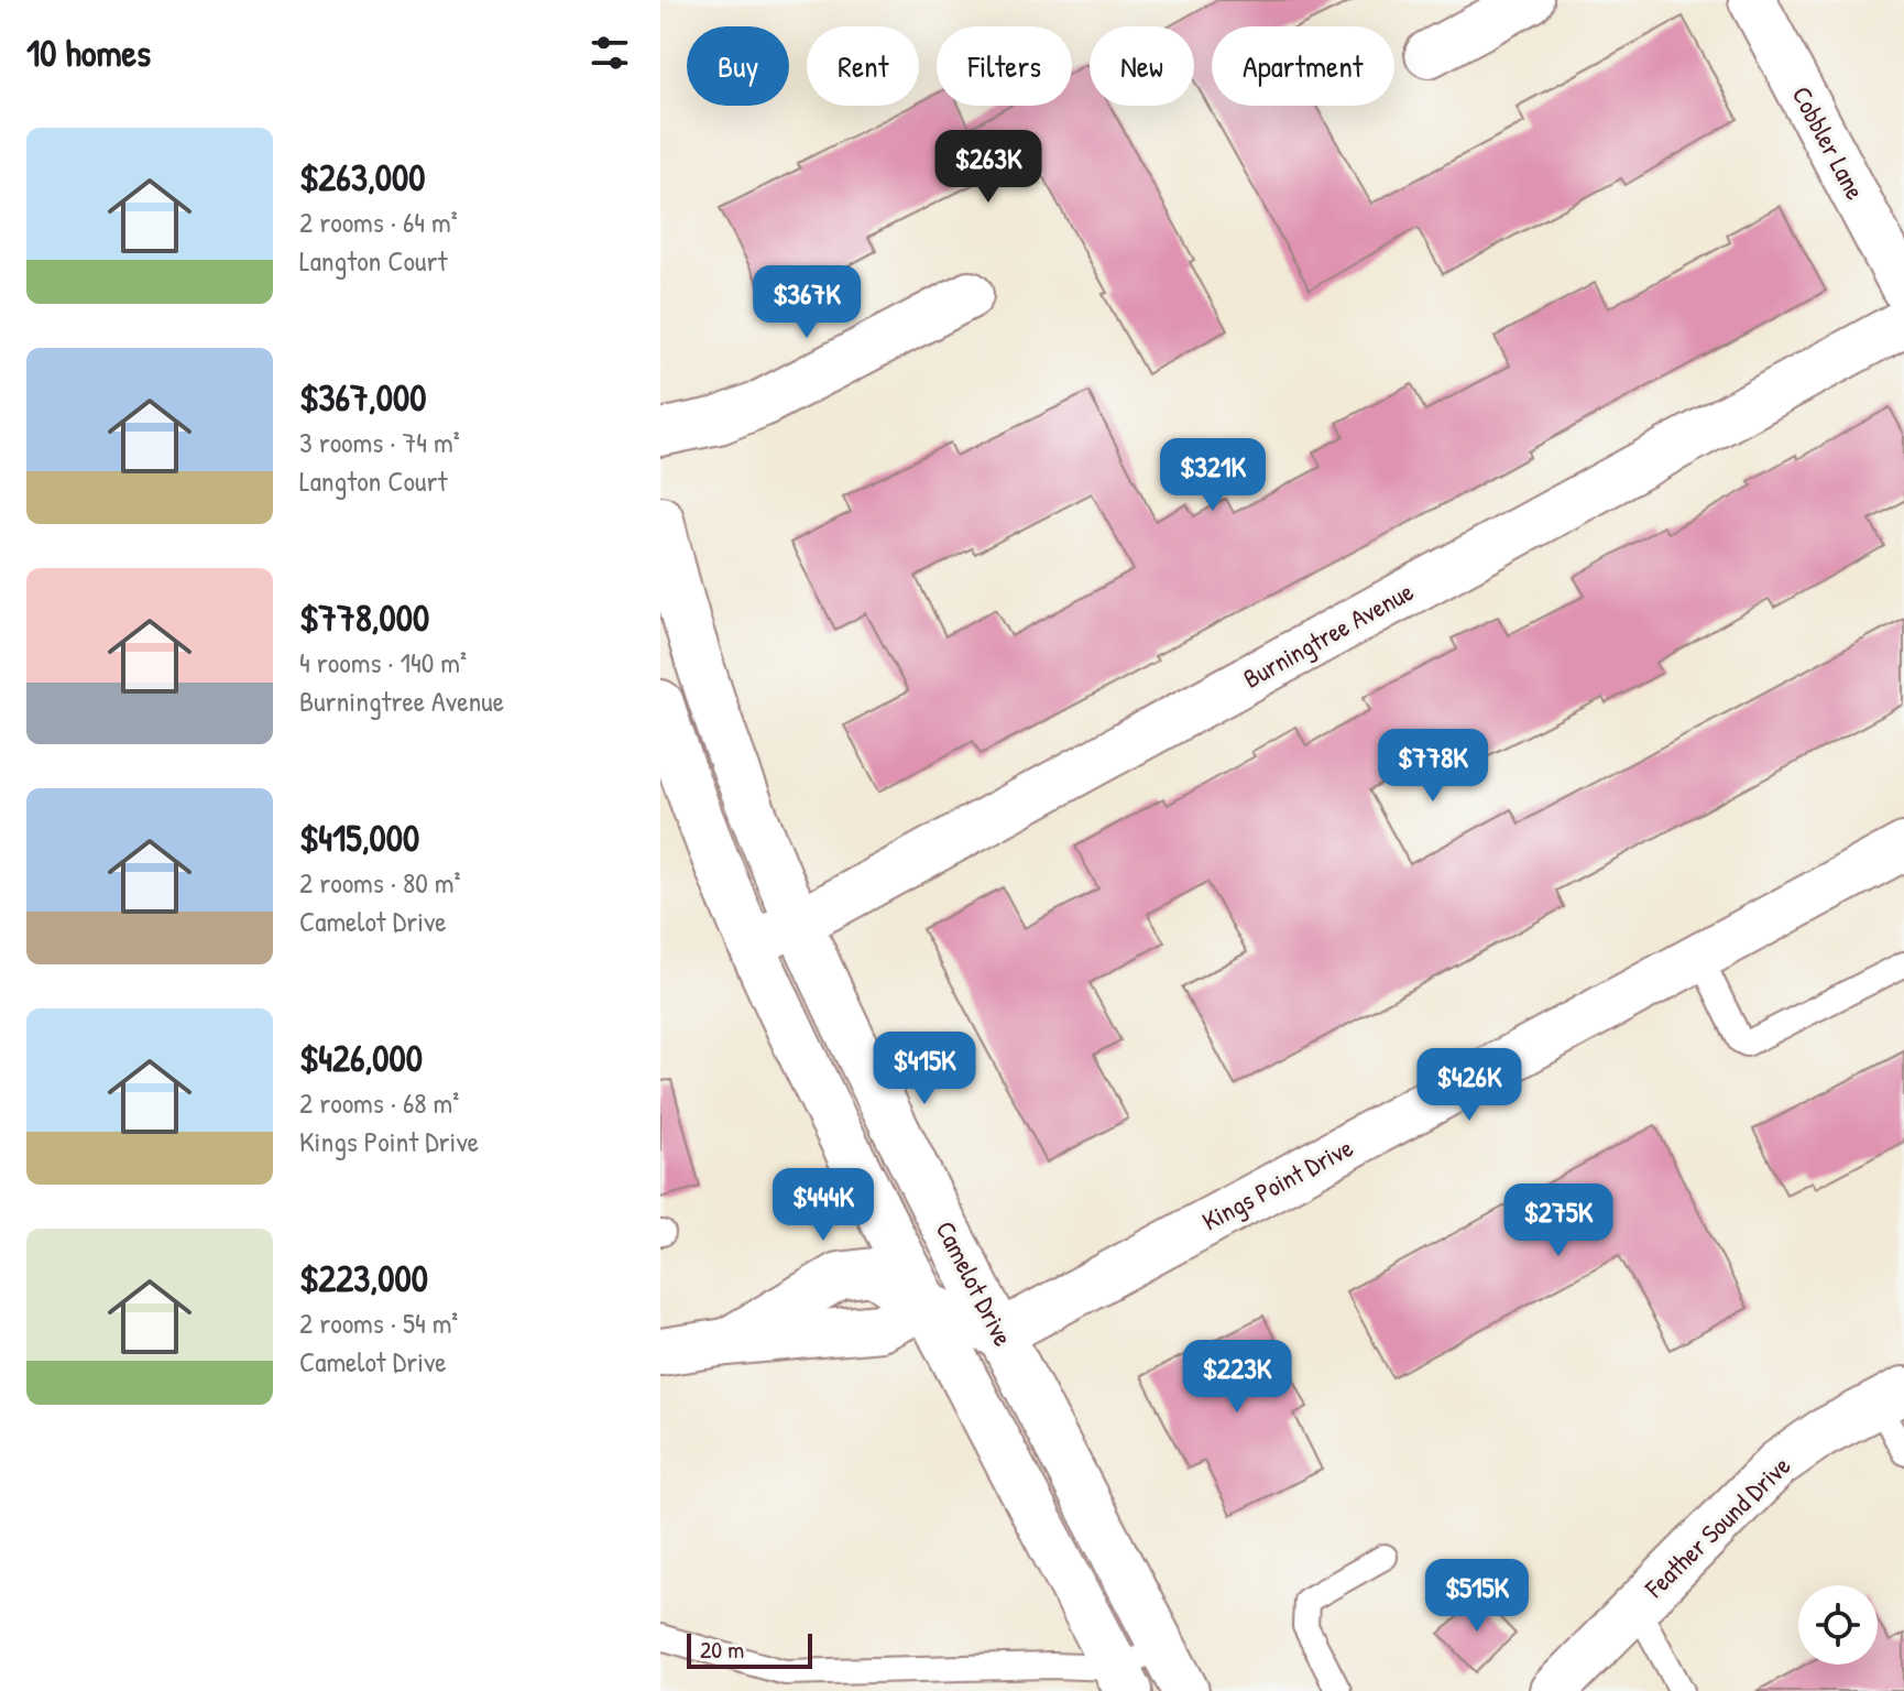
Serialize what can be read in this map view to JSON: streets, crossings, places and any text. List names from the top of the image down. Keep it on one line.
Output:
{"streets":{"street":["Cobbler Lane","Burningtree Avenue","Kings Point Drive","Camelot Drive","Feather Sound Drive"]},"crossings":[["Burningtree Avenue","Camelot Drive"],["Kings Point Drive","Camelot Drive"]],"scale_bar":"20 m","page":{"heading":"10 homes","chip":["Buy","Rent","Filters","New","Apartment"],"list":[{"name":"$263,000","note":"2 rooms · 64 m² · Langton Court"},{"name":"$367,000","note":"3 rooms · 74 m² · Langton Court"},{"name":"$778,000","note":"4 rooms · 140 m² · Burningtree Avenue"},{"name":"$415,000","note":"2 rooms · 80 m² · Camelot Drive"},{"name":"$426,000","note":"2 rooms · 68 m² · Kings Point Drive"},{"name":"$223,000","note":"2 rooms · 54 m² · Camelot Drive"}],"price":["$263K","$367K","$321K","$778K","$415K","$426K","$444K","$275K","$223K","$515K"],"scale":"20 m"}}
